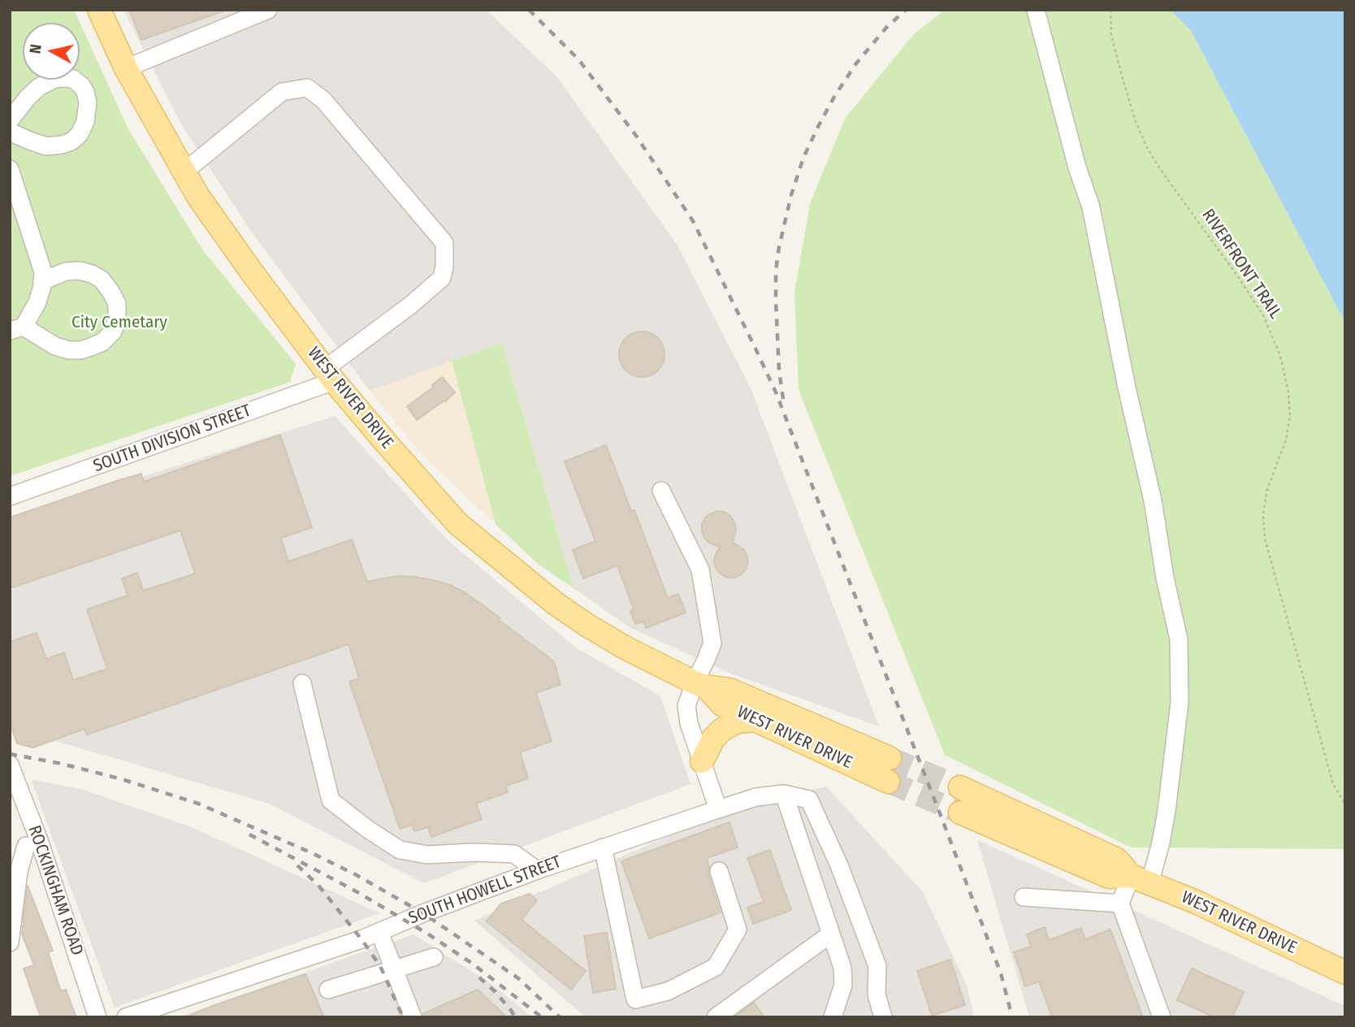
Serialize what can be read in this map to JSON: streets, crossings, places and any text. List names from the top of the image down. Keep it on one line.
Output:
{"streets":{"main road":["WEST RIVER DRIVE"],"street":["SOUTH DIVISION STREET","ROCKINGHAM ROAD","SOUTH HOWELL STREET"],"path":["RIVERFRONT TRAIL"]},"crossings":[["WEST RIVER DRIVE","SOUTH DIVISION STREET"]],"parks":["City Cemetary"],"north":"left"}
